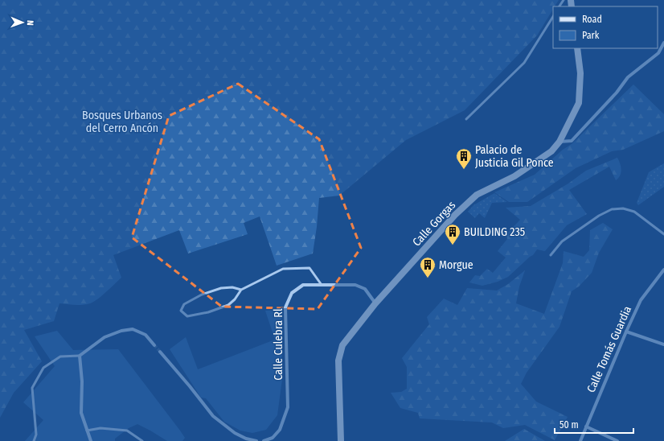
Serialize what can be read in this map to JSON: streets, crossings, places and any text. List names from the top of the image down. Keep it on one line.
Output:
{"streets":{"street":["Calle Gorgas","Calle Culebra Rl","Calle Tomás Guardia"]},"crossings":[["Calle Gorgas","Calle Culebra Rl"]],"parks":["Bosques Urbanos del Cerro Ancón"],"places":{"building":["Palacio de Justicia Gil Ponce","BUILDING 235","Morgue"]},"legend":["Road","Park"],"scale_bar":"50 m","north":"right"}
